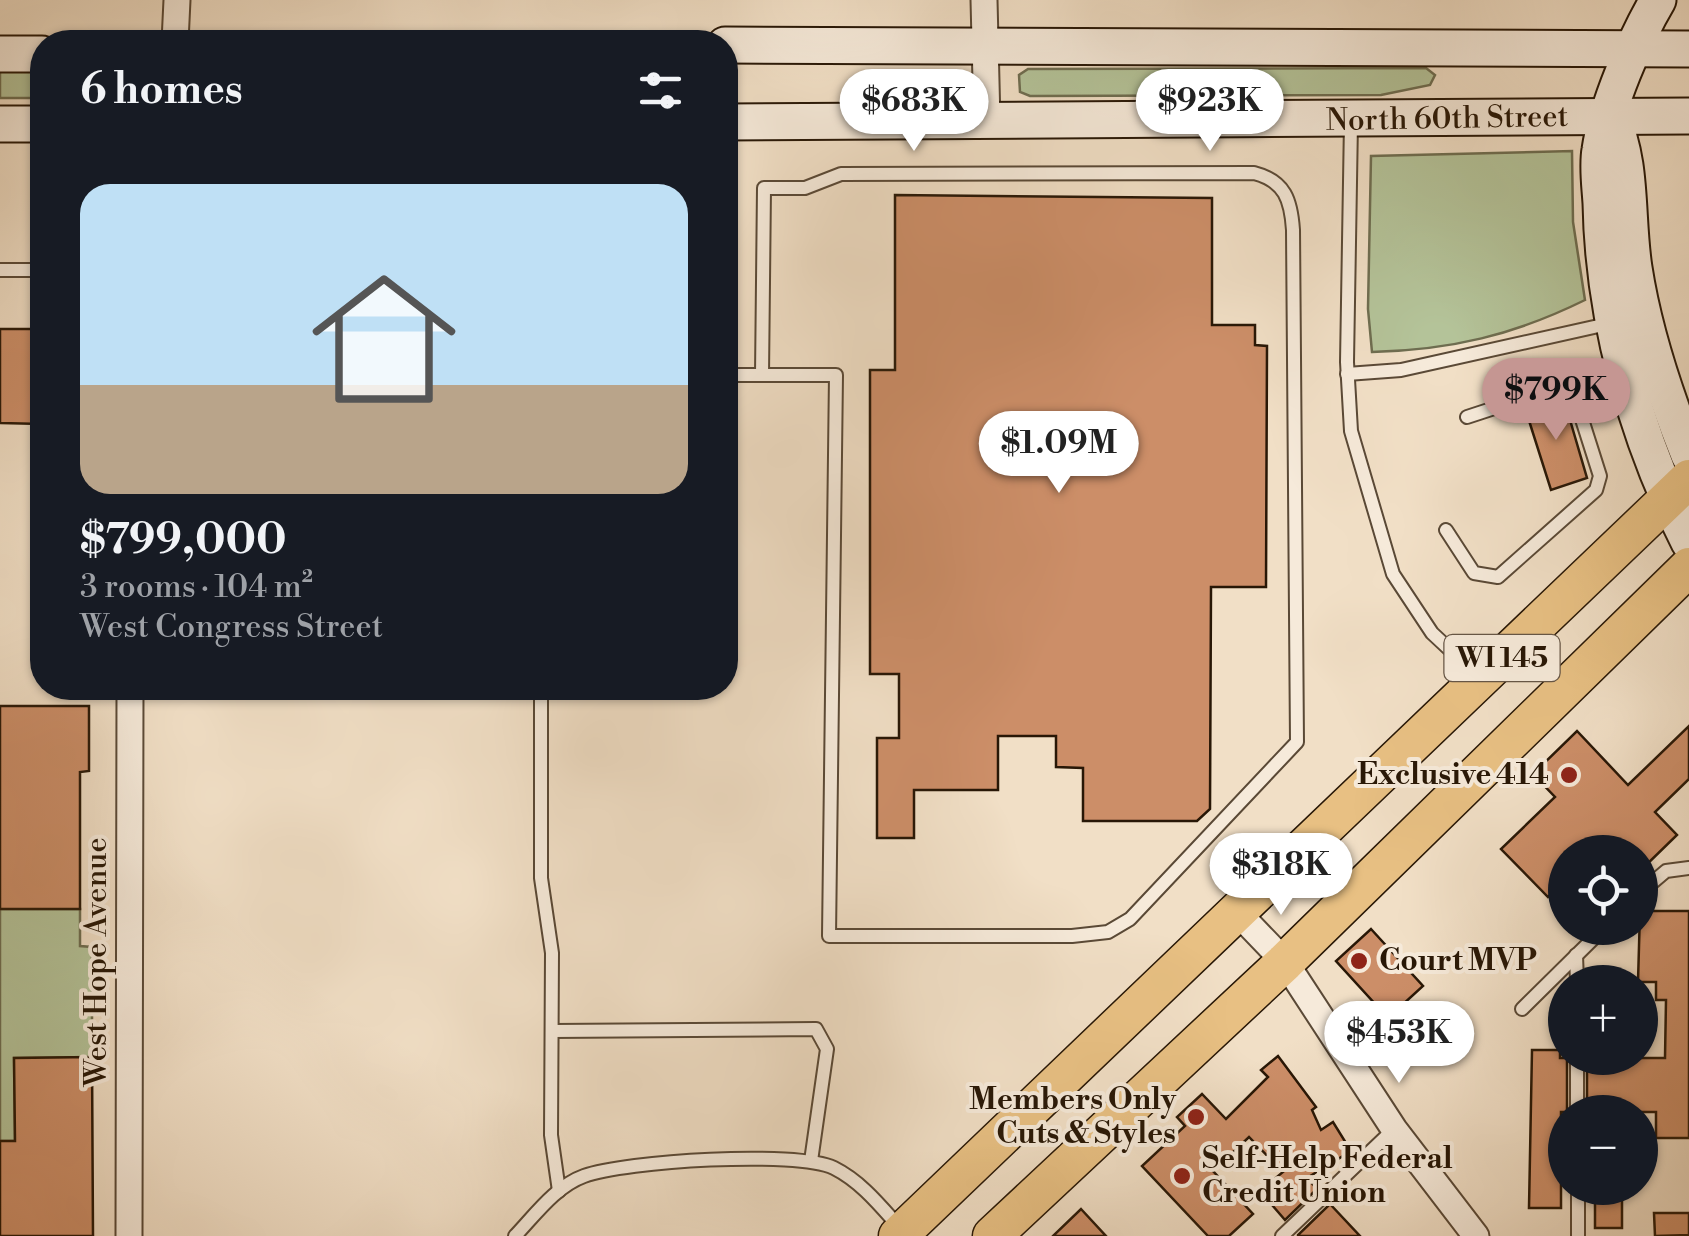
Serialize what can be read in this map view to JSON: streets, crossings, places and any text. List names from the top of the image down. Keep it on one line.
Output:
{"streets":{"main road":["North 60th Street","WI 145"],"street":["West Hope Avenue"]},"places":["Exclusive 414","Court MVP","Members Only Cuts & Styles","Self-Help Federal Credit Union"],"page":{"heading":"6 homes","price":["$683K","$923K","$799K","$1.09M","$318K","$453K"],"list":[{"name":"$799,000","note":"3 rooms · 104 m² · West Congress Street"}],"map_buttons":["+","−"]}}
